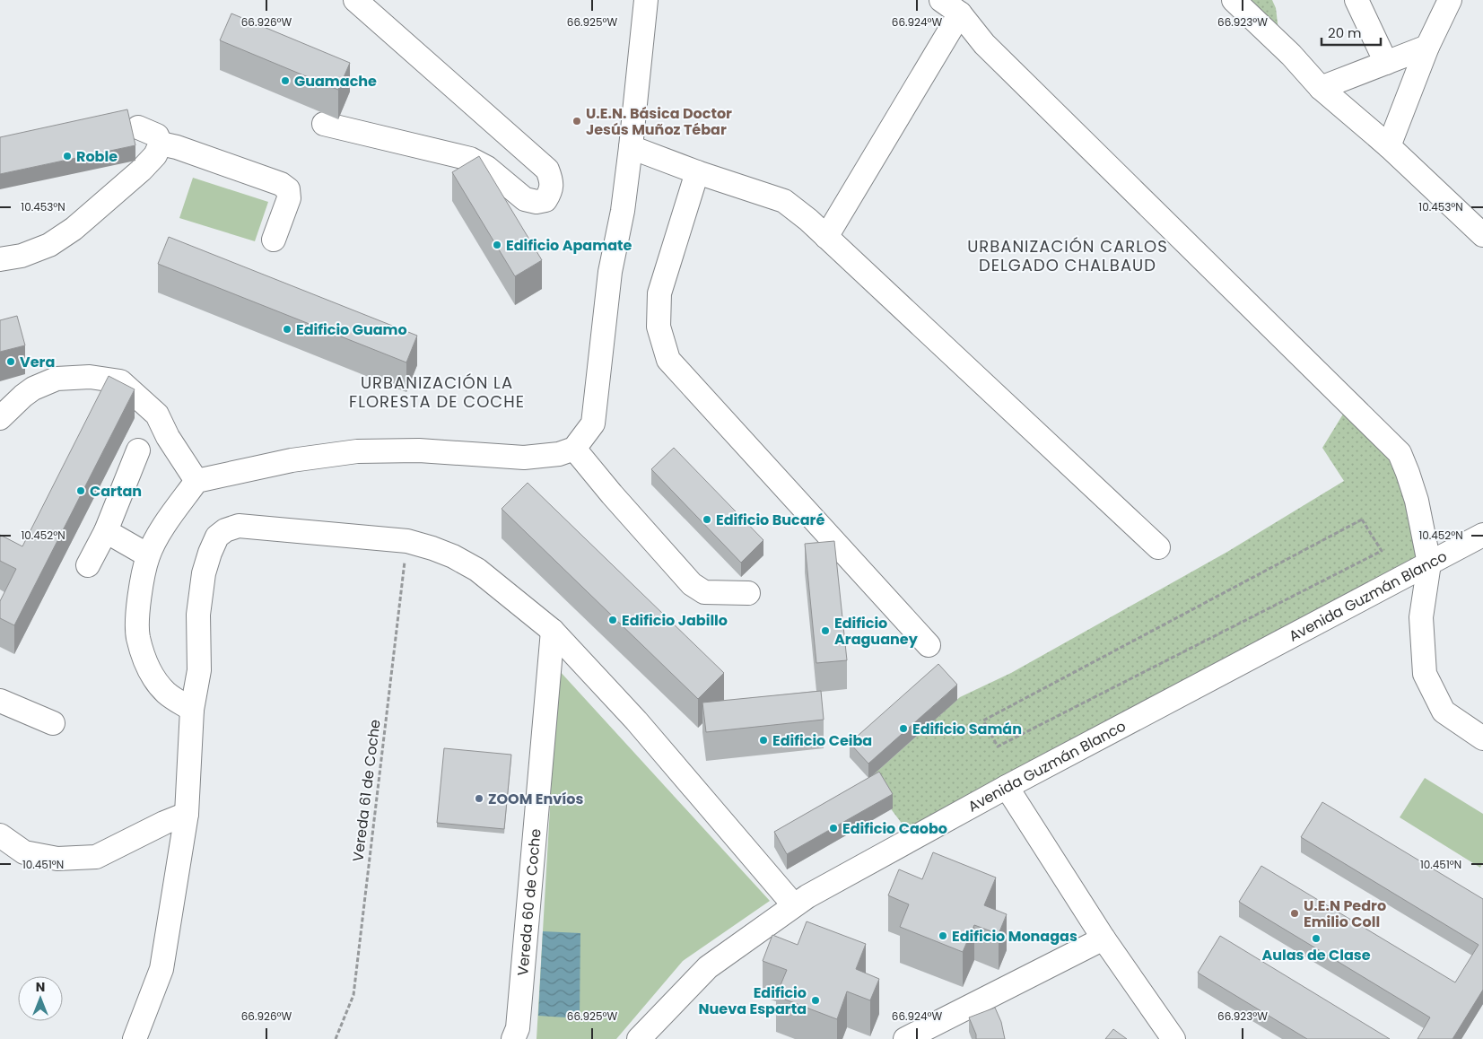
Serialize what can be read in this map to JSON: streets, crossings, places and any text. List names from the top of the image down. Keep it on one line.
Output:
{"streets":{"street":["Avenida Guzmán Blanco","Vereda 60 de Coche"],"path":["Vereda 61 de Coche"]},"districts":["URBANIZACIÓN CARLOS DELGADO CHALBAUD","URBANIZACIÓN LA FLORESTA DE COCHE"],"places":["Guamache","U.E.N. Básica Doctor Jesús Muñoz Tébar","Roble","Edificio Apamate","Edificio Guamo","Vera","Cartan","Edificio Bucaré","Edificio Jabillo","Edificio Araguaney","Edificio Samán","Edificio Ceiba","ZOOM Envíos","Edificio Caobo","U.E.N Pedro Emilio Coll","Edificio Monagas","Aulas de Clase","Edificio Nueva Esparta"],"scale_bar":"20 m","north":"top","coordinates":["66.926°W","66.925°W","66.924°W","66.923°W","10.453°N","10.452°N","10.451°N"]}
